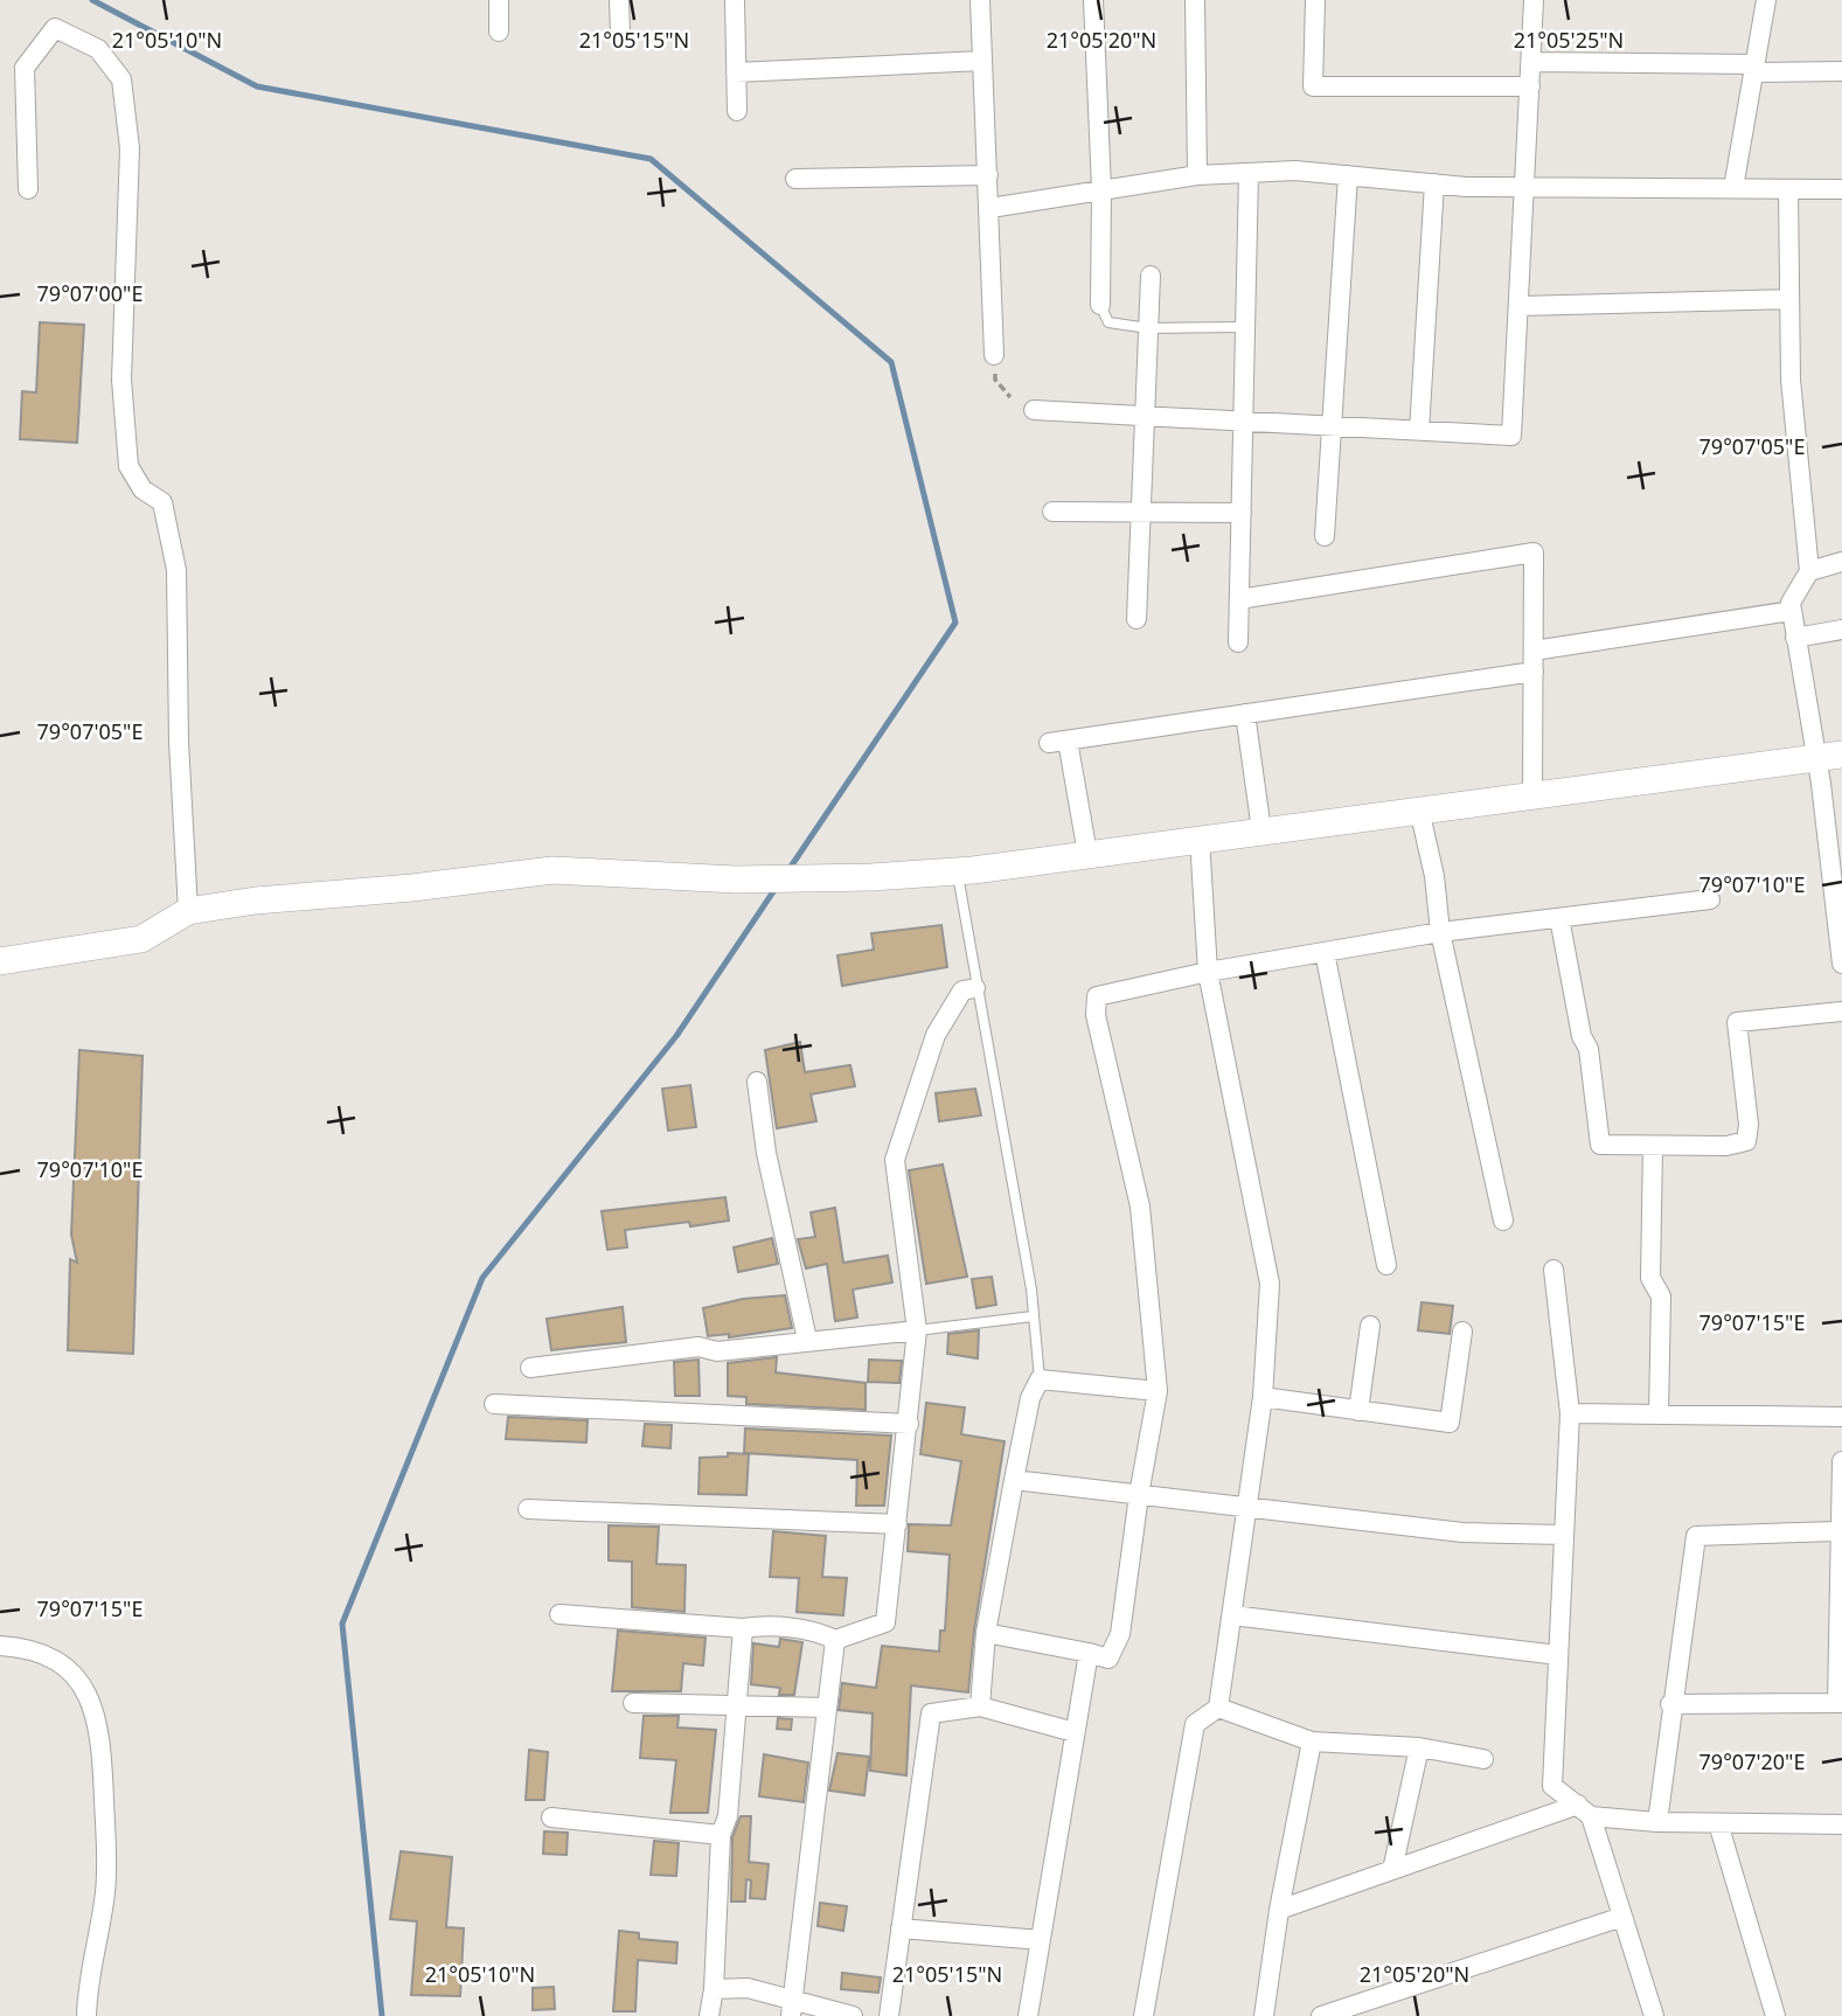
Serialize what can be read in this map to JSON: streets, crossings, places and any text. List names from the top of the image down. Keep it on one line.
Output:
{"coordinates":["21°05'10\"N","21°05'15\"N","21°05'25\"N","21°05'20\"N","79°07'00\"E","79°07'05\"E","79°07'10\"E","79°07'15\"E","79°07'20\"E"]}
